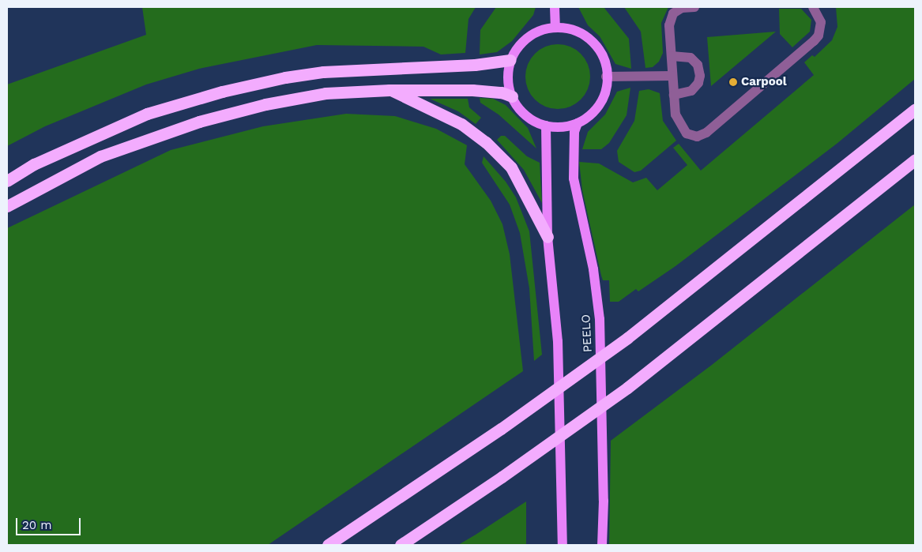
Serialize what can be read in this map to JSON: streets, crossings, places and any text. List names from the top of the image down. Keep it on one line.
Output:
{"streets":{"main road":["PEELO"]},"places":["Carpool"],"scale_bar":"20 m"}
